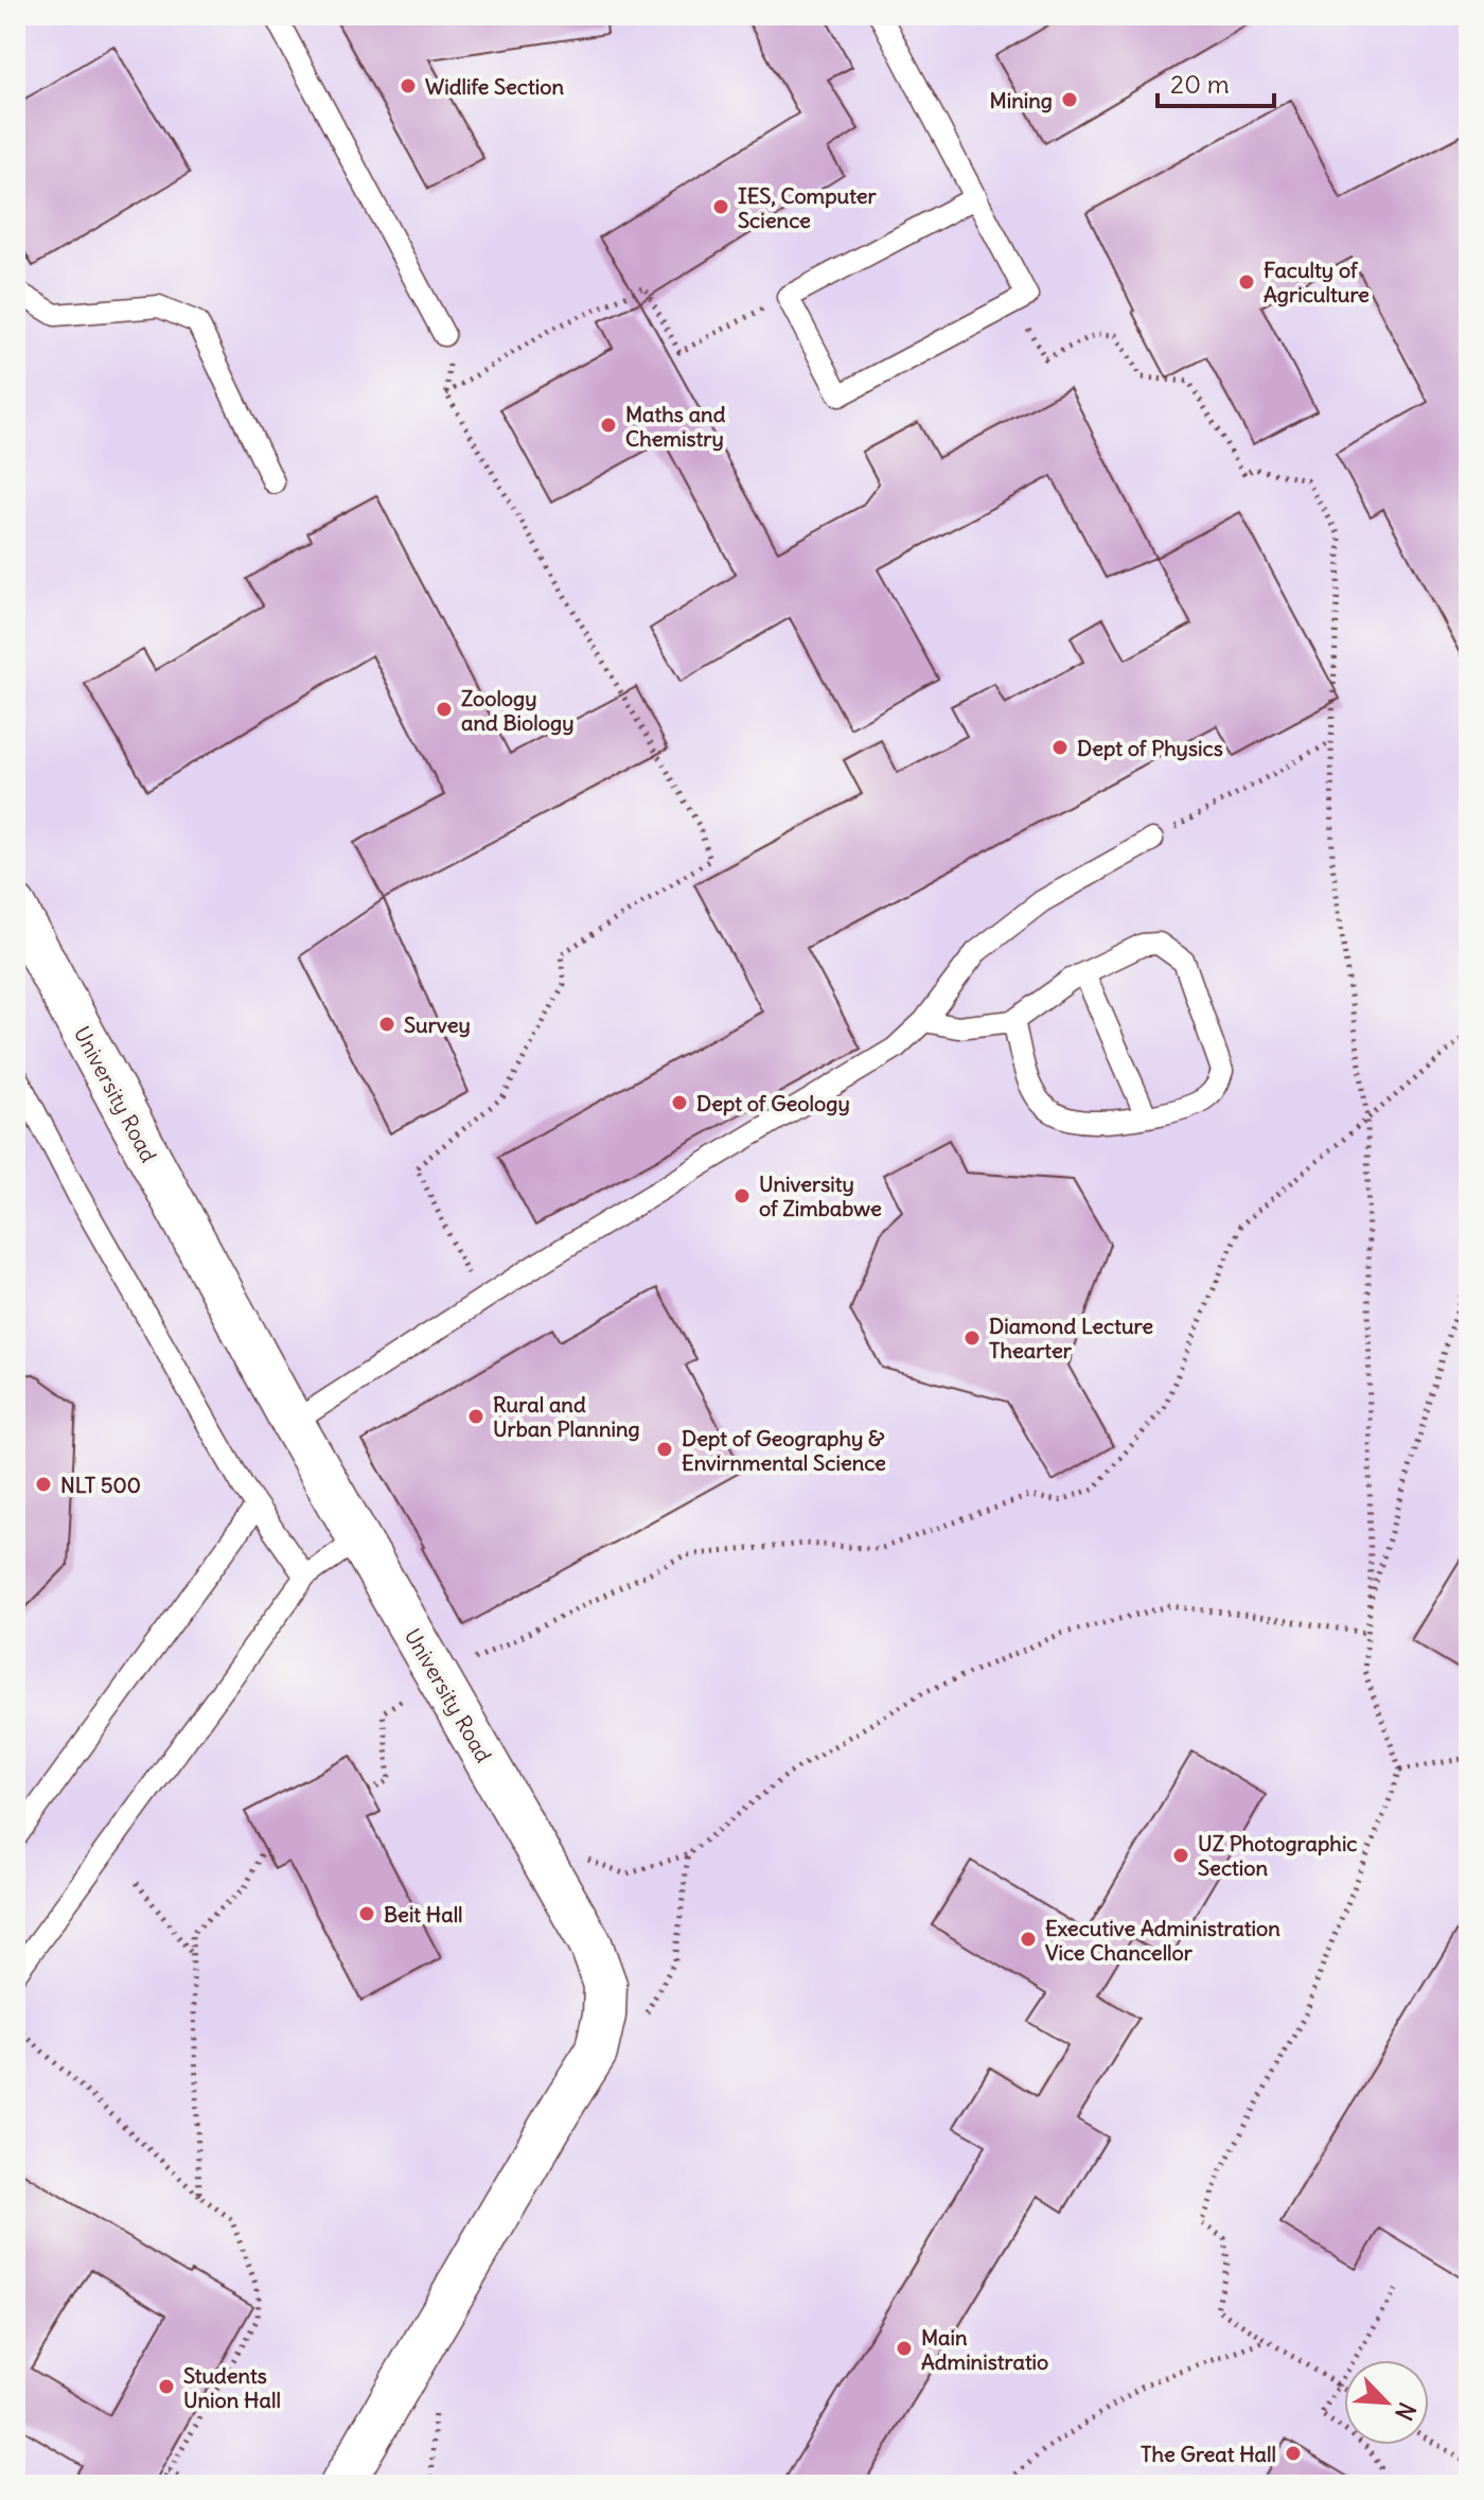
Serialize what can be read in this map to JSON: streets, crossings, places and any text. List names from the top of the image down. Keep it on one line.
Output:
{"streets":{"street":["University Road"]},"places":["Widlife Section","Mining","IES, Computer Science","Faculty of Agriculture","Maths and Chemistry","Zoology and Biology","Dept of Physics","Survey","Dept of Geology","University of Zimbabwe","Diamond Lecture Thearter","Rural and Urban Planning","Dept of Geography & Envirnmental Science","NLT 500","UZ Photographic Section","Beit Hall","Executive Administration Vice Chancellor","Main Administratio","Students Union Hall","The Great Hall"],"scale_bar":"20 m","north":"bottom right"}
